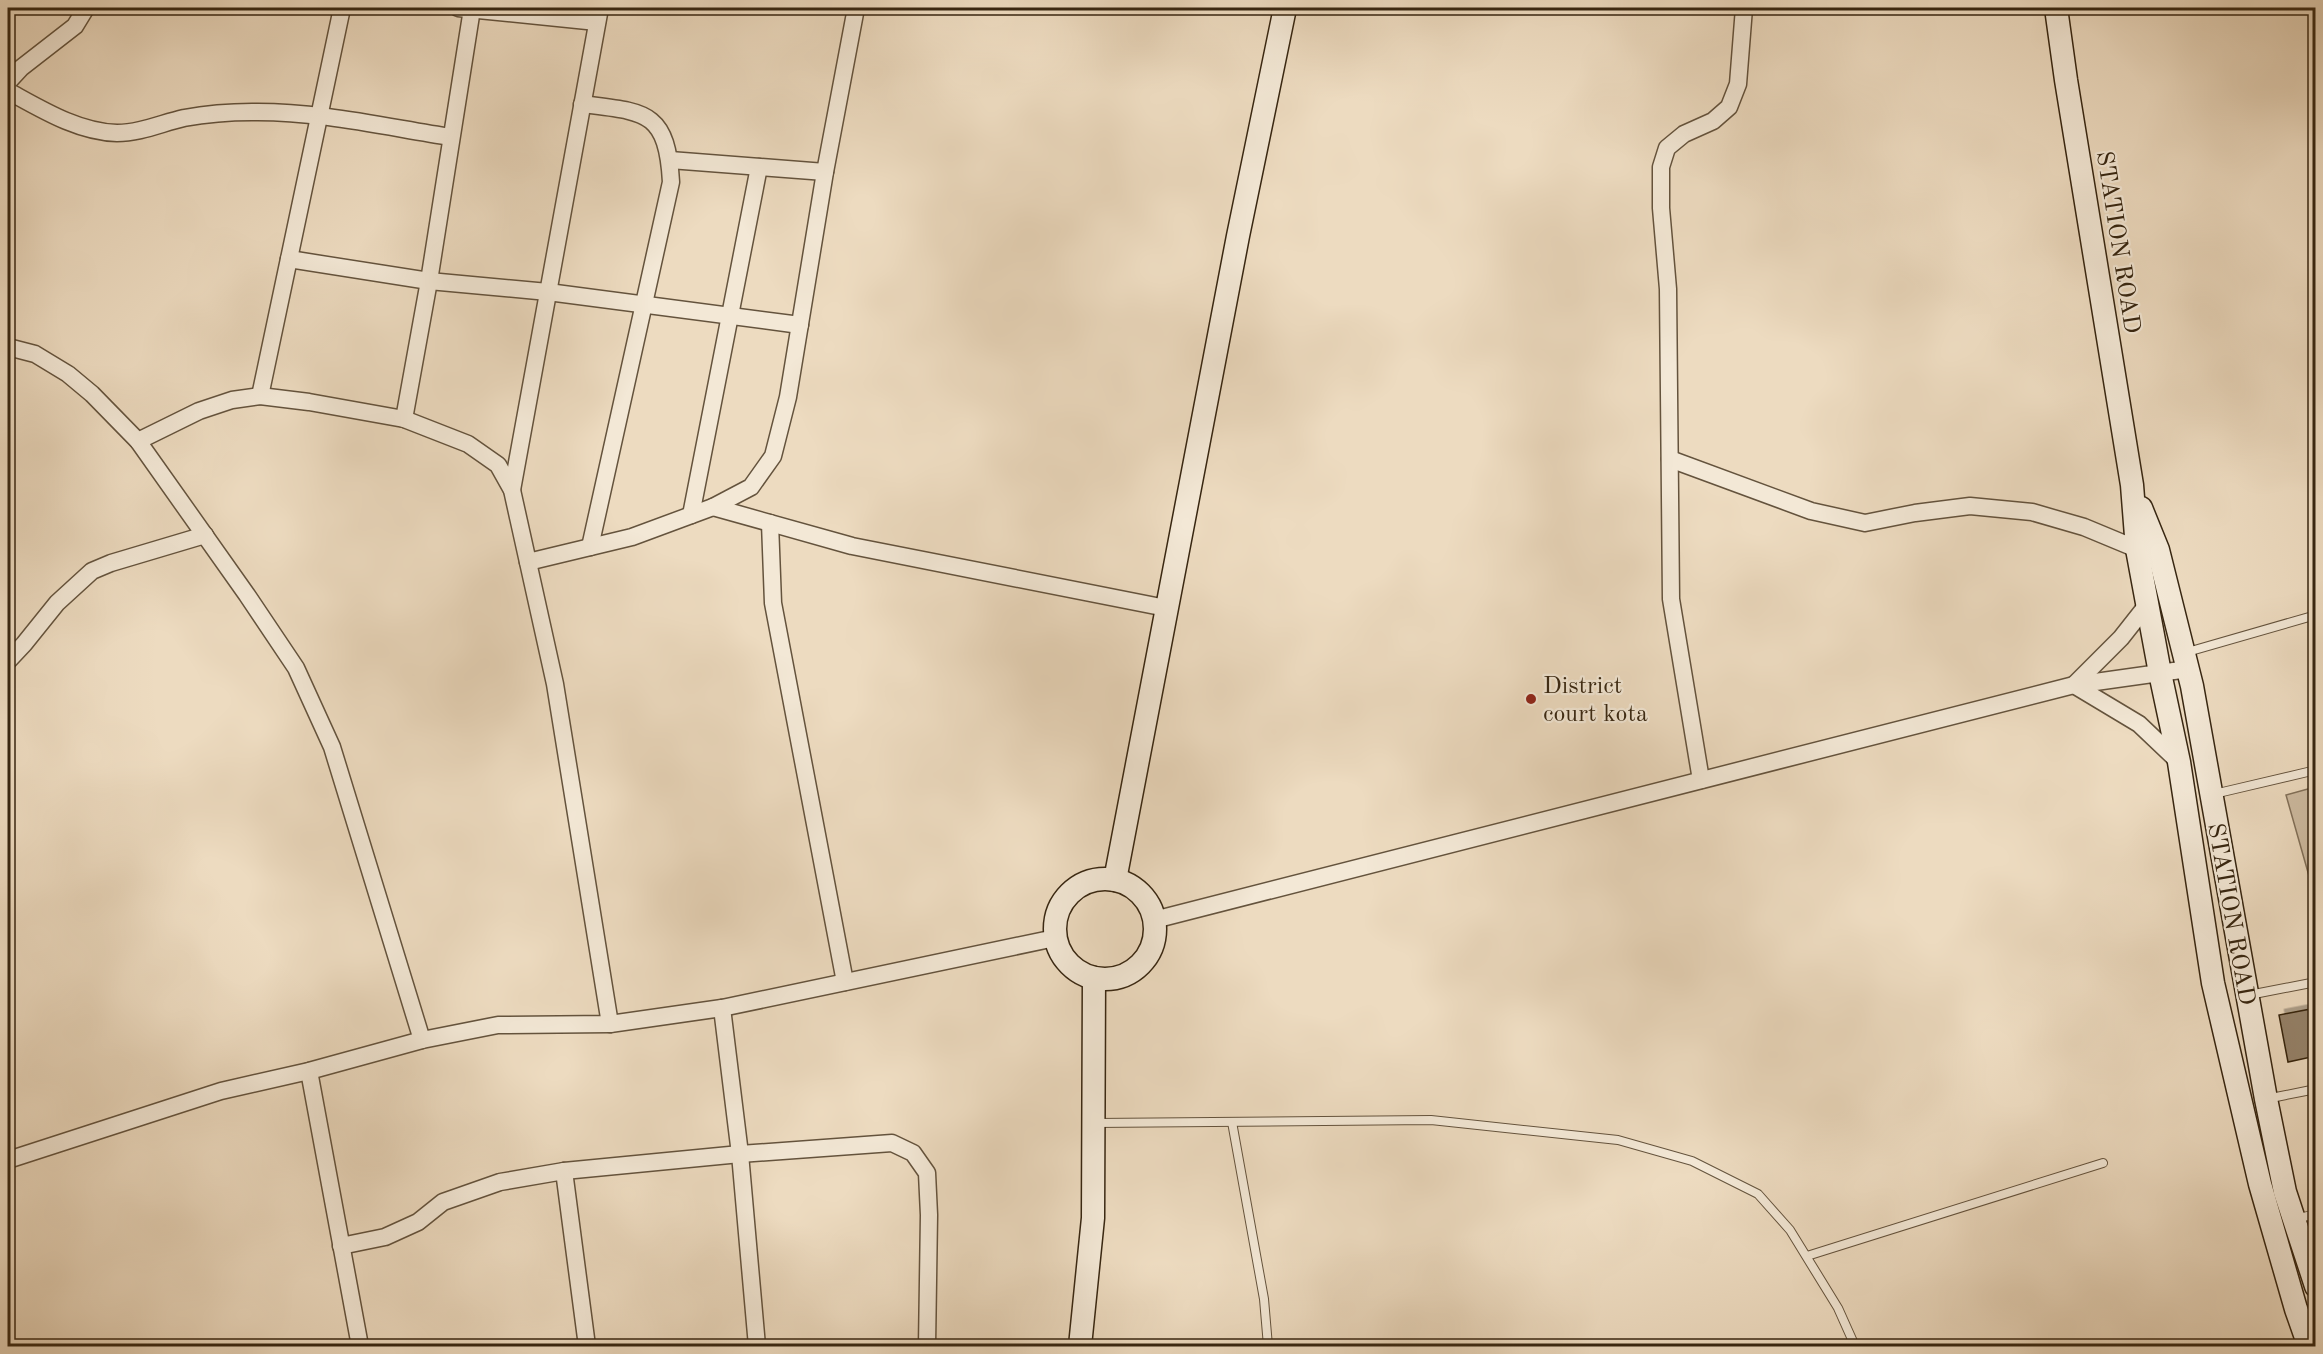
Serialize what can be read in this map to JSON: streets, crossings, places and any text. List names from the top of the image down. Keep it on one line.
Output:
{"streets":{"street":["STATION ROAD"]},"places":["District court kota"]}
